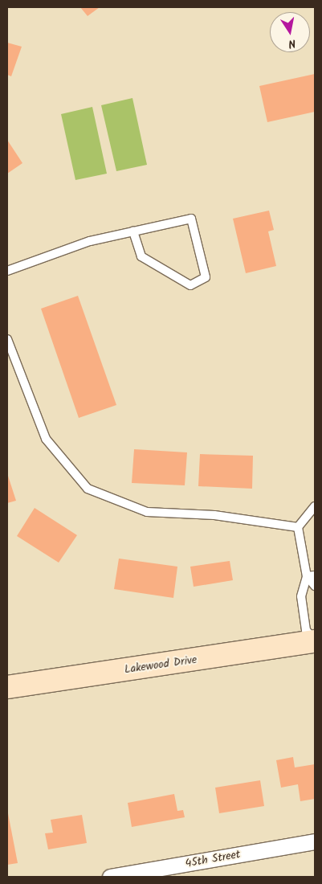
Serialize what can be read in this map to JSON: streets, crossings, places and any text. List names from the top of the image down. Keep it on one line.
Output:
{"streets":{"street":["Lakewood Drive","45th Street"]},"north":"bottom"}
